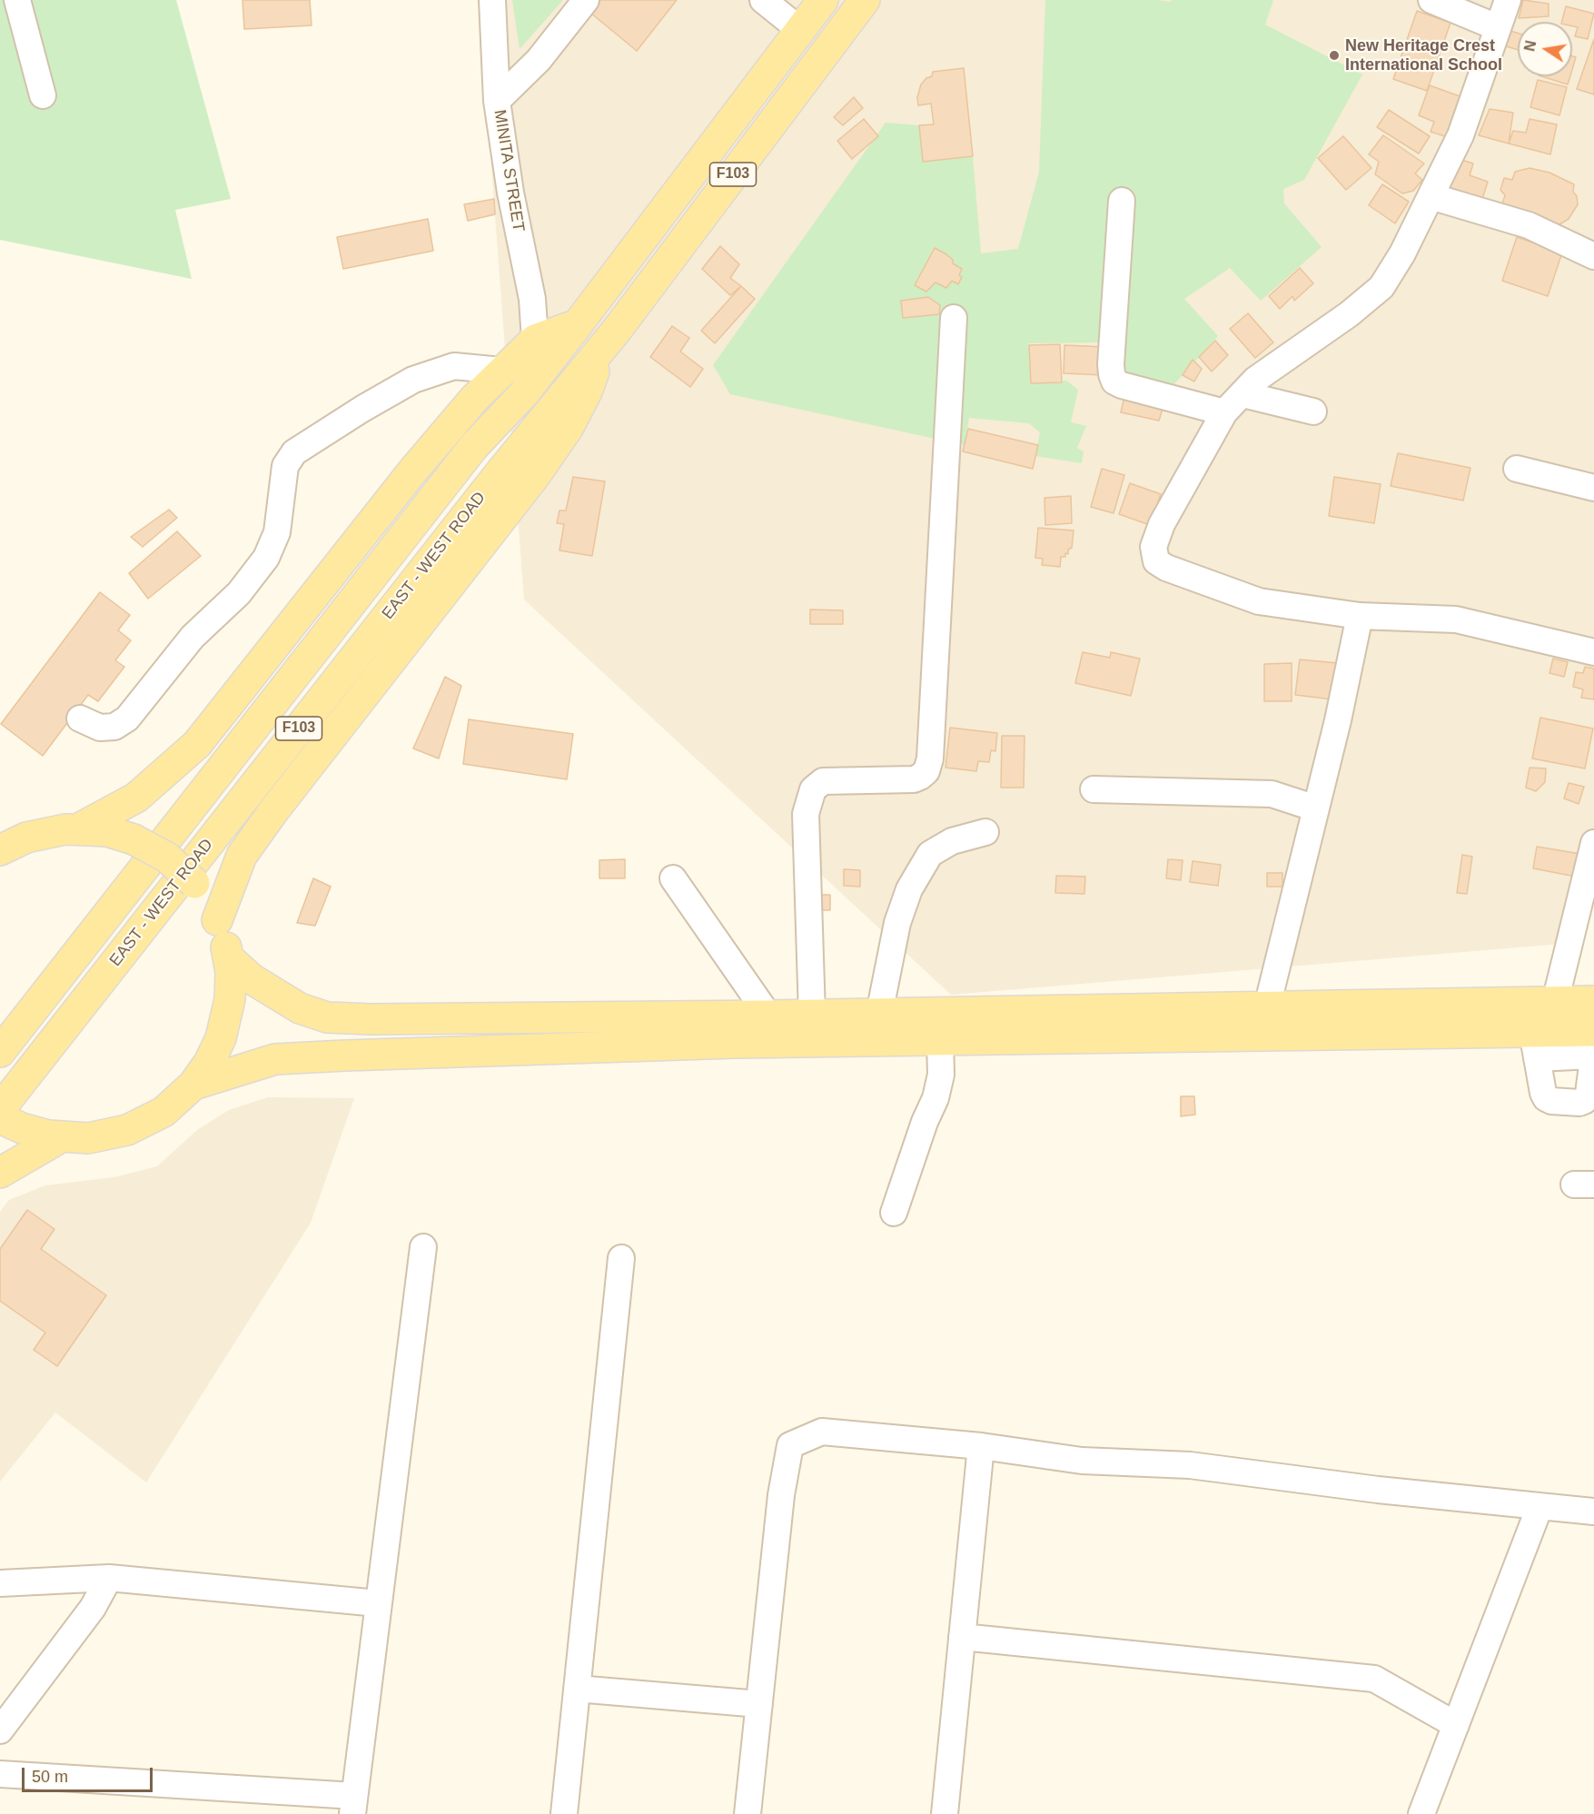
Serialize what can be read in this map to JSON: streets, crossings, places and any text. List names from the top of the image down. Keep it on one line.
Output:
{"streets":{"main road":["F103","EAST - WEST ROAD"],"street":["MINITA STREET"]},"places":["New Heritage Crest International School"],"scale_bar":"50 m","north":"left"}
